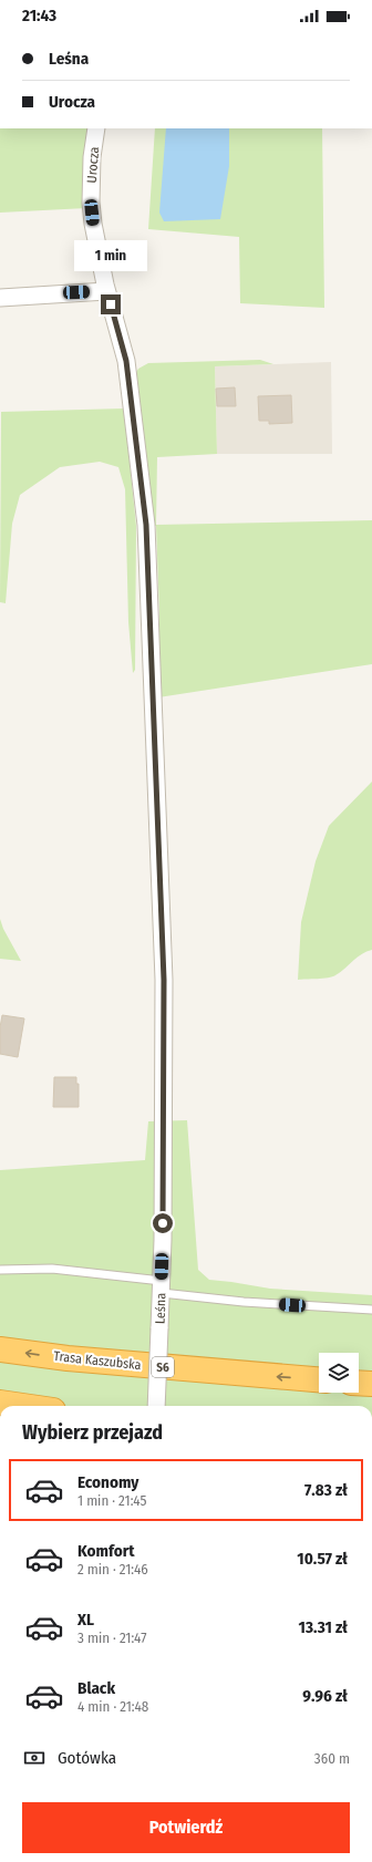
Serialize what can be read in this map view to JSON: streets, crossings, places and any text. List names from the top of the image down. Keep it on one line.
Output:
{"streets":{"highway":["Trasa Kaszubska","S6"],"street":["Urocza","Leśna"]},"crossings":[["Urocza","Leśna"]],"one_way":["Trasa Kaszubska"],"page":{"status":"21:43","banner":["Leśna","Urocza"],"bubble":"1 min","heading":"Wybierz przejazd","list":[{"name":"Economy","note":"1 min · 21:45","value":"7.83 zł"},{"name":"Komfort","note":"2 min · 21:46","value":"10.57 zł"},{"name":"XL","note":"3 min · 21:47","value":"13.31 zł"},{"name":"Black","note":"4 min · 21:48","value":"9.96 zł"}],"pay":["Gotówka","360 m"],"buttons":"Potwierdź"}}
